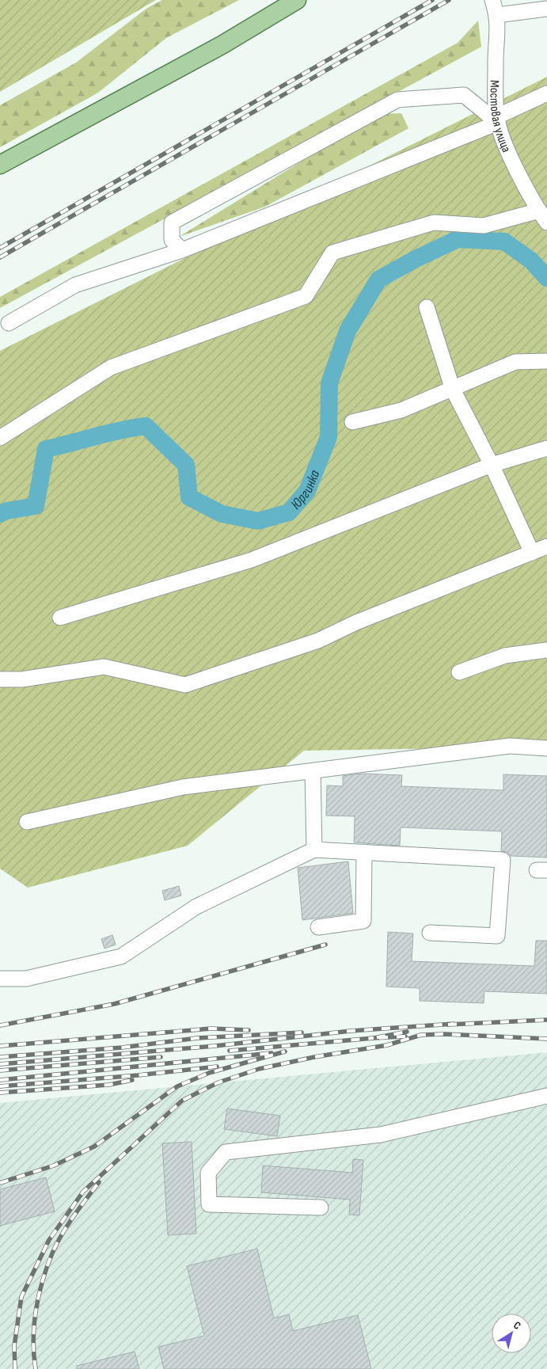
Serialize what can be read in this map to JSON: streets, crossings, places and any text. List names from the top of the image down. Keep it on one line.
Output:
{"streets":{"street":["Мостовая улица"]},"water":["Юргинка"],"north":"top right"}
